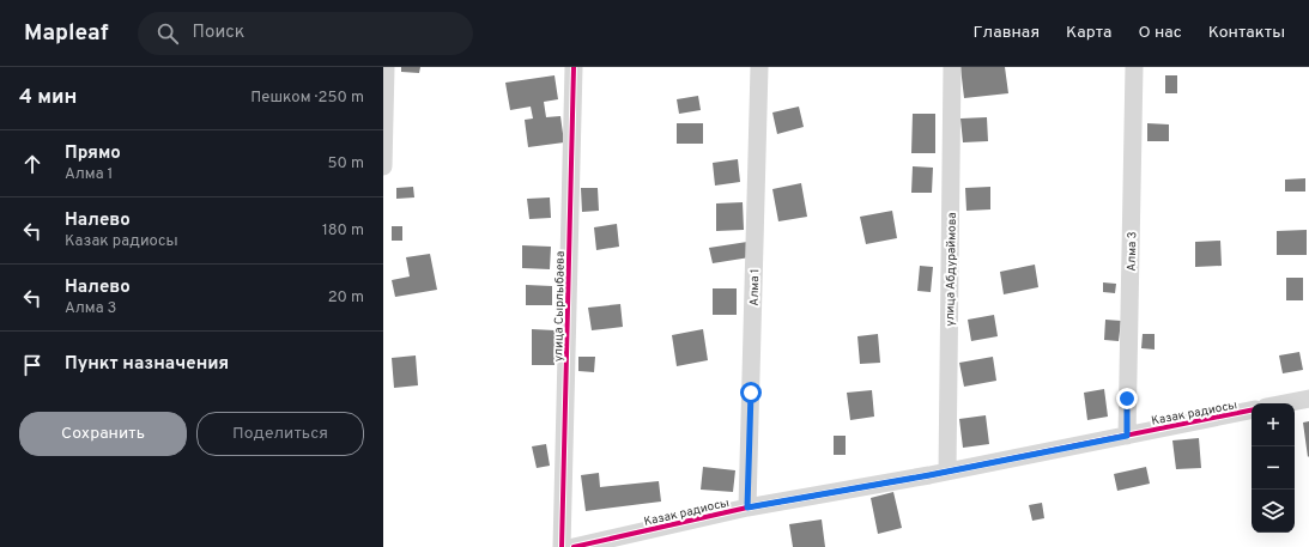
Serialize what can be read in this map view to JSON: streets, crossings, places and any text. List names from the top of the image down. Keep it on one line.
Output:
{"streets":{"street":["Алма 3","улица Абдураймова","Алма 1","улица Сырлыбаева","Казак радиосы"]},"crossings":[["Алма 3","Казак радиосы"],["улица Абдураймова","Казак радиосы"],["Алма 1","Казак радиосы"]],"page":{"header":"Mapleaf","search":"Поиск","nav":["Главная","Карта","О нас","Контакты"],"heading":["4 мин","Пешком · 250 m"],"list":[["Прямо","Алма 1","50 m"],["Налево","Казак радиосы","180 m"],["Налево","Алма 3","20 m"],"Пункт назначения"],"buttons":["Сохранить","Поделиться"],"map_buttons":["+","−"]}}
